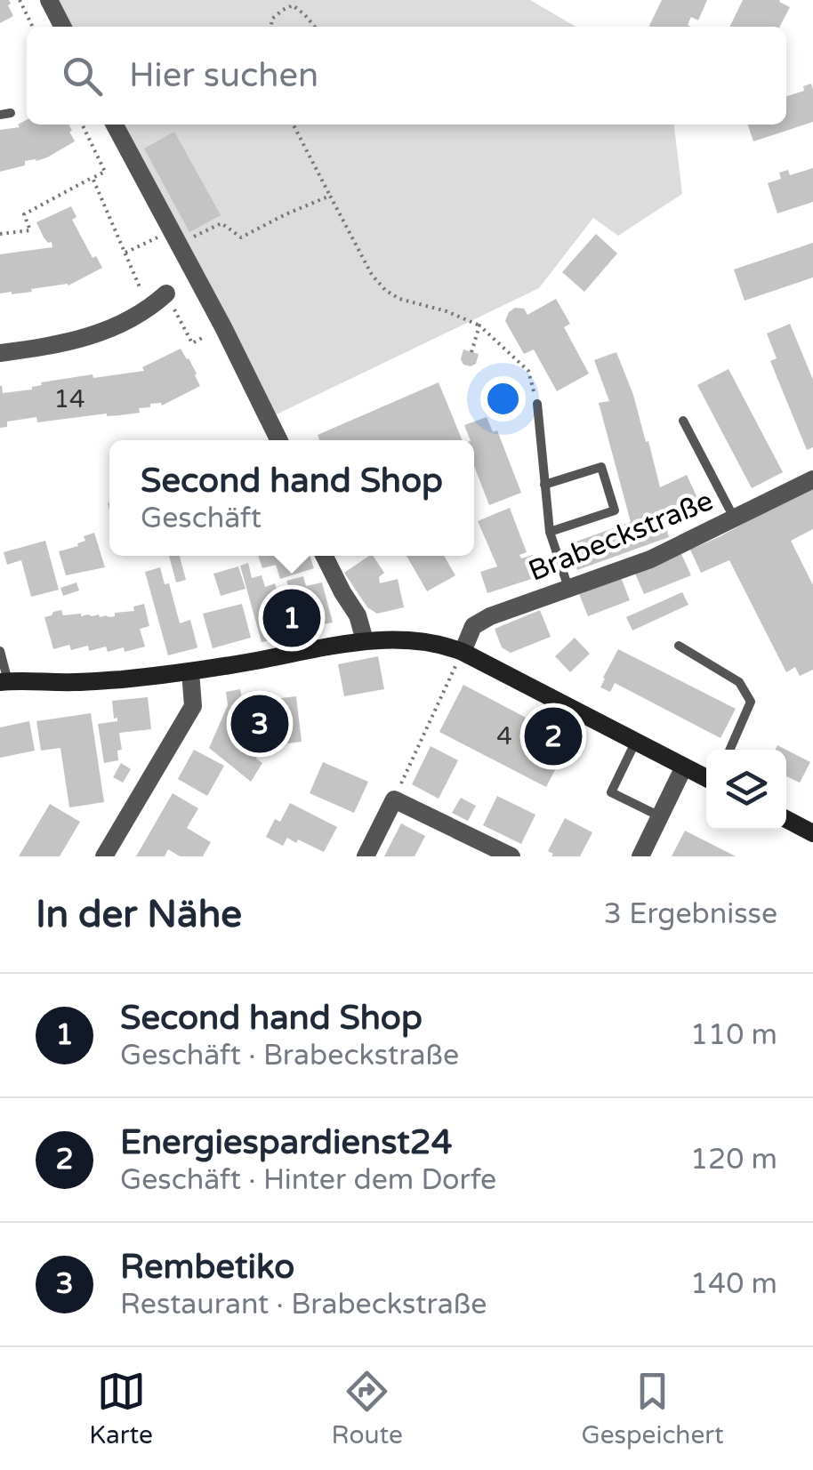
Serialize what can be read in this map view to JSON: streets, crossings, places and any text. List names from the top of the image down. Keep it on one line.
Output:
{"streets":{"street":["Brabeckstraße"]},"house_numbers":["14","4"],"page":{"search":"Hier suchen","popup":["Second hand Shop","Geschäft"],"pins":["1","3","2"],"heading":["In der Nähe","3 Ergebnisse"],"list":[{"mark":"1","name":"Second hand Shop","note":"Geschäft · Brabeckstraße","value":"110 m"},{"mark":"2","name":"Energiespardienst24","note":"Geschäft · Hinter dem Dorfe","value":"120 m"},{"mark":"3","name":"Rembetiko","note":"Restaurant · Brabeckstraße","value":"140 m"}],"nav":["Karte","Route","Gespeichert"]}}
